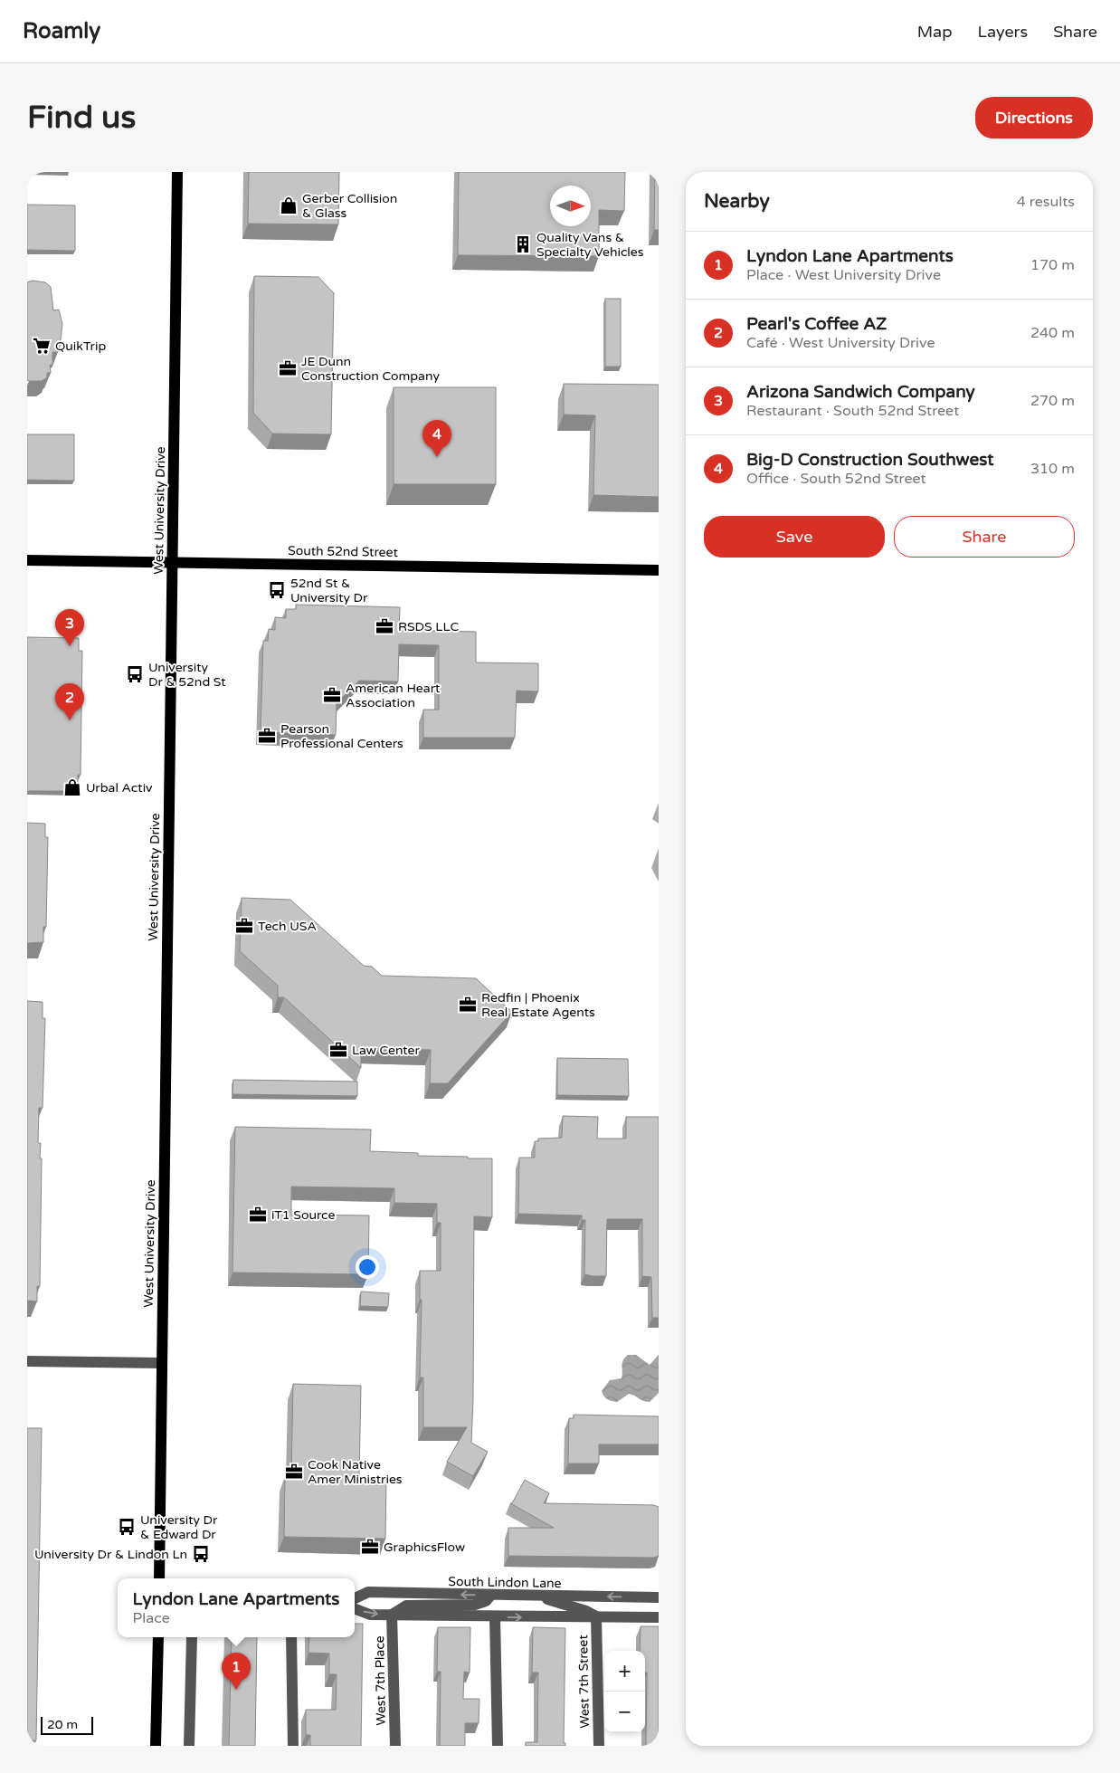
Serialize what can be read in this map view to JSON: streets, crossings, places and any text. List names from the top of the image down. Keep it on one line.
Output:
{"streets":{"main road":["West University Drive","South 52nd Street"],"street":["South Lindon Lane","West 7th Place","West 7th Street"]},"crossings":[["West University Drive","South 52nd Street"]],"places":{"shop":["Gerber Collision & Glass","Urbal Activ"],"building":["Quality Vans & Specialty Vehicles"],"supermarket":["QuikTrip"],"office":["JE Dunn Construction Company","RSDS LLC","American Heart Association","Pearson Professional Centers","Tech USA","Redfin | Phoenix Real Estate Agents","Law Center","iT1 Source","Cook Native Amer Ministries","GraphicsFlow"],"bus stop":["52nd St & University Dr","University Dr & 52nd St","University Dr & Edward Dr","University Dr & Lindon Ln"]},"scale_bar":"20 m","north":"right","page":{"header":"Roamly","nav":["Map","Layers","Share"],"buttons":["Directions",["Save","Share"]],"title":"Find us","heading":["Nearby","4 results"],"list":[{"mark":"1","name":"Lyndon Lane Apartments","note":"Place · West University Drive","value":"170 m"},{"mark":"2","name":"Pearl's Coffee AZ","note":"Café · West University Drive","value":"240 m"},{"mark":"3","name":"Arizona Sandwich Company","note":"Restaurant · South 52nd Street","value":"270 m"},{"mark":"4","name":"Big-D Construction Southwest","note":"Office · South 52nd Street","value":"310 m"}],"pins":["4","3","2","1"],"popup":["Lyndon Lane Apartments","Place"],"map_buttons":["+","−"],"scale":"20 m"}}
